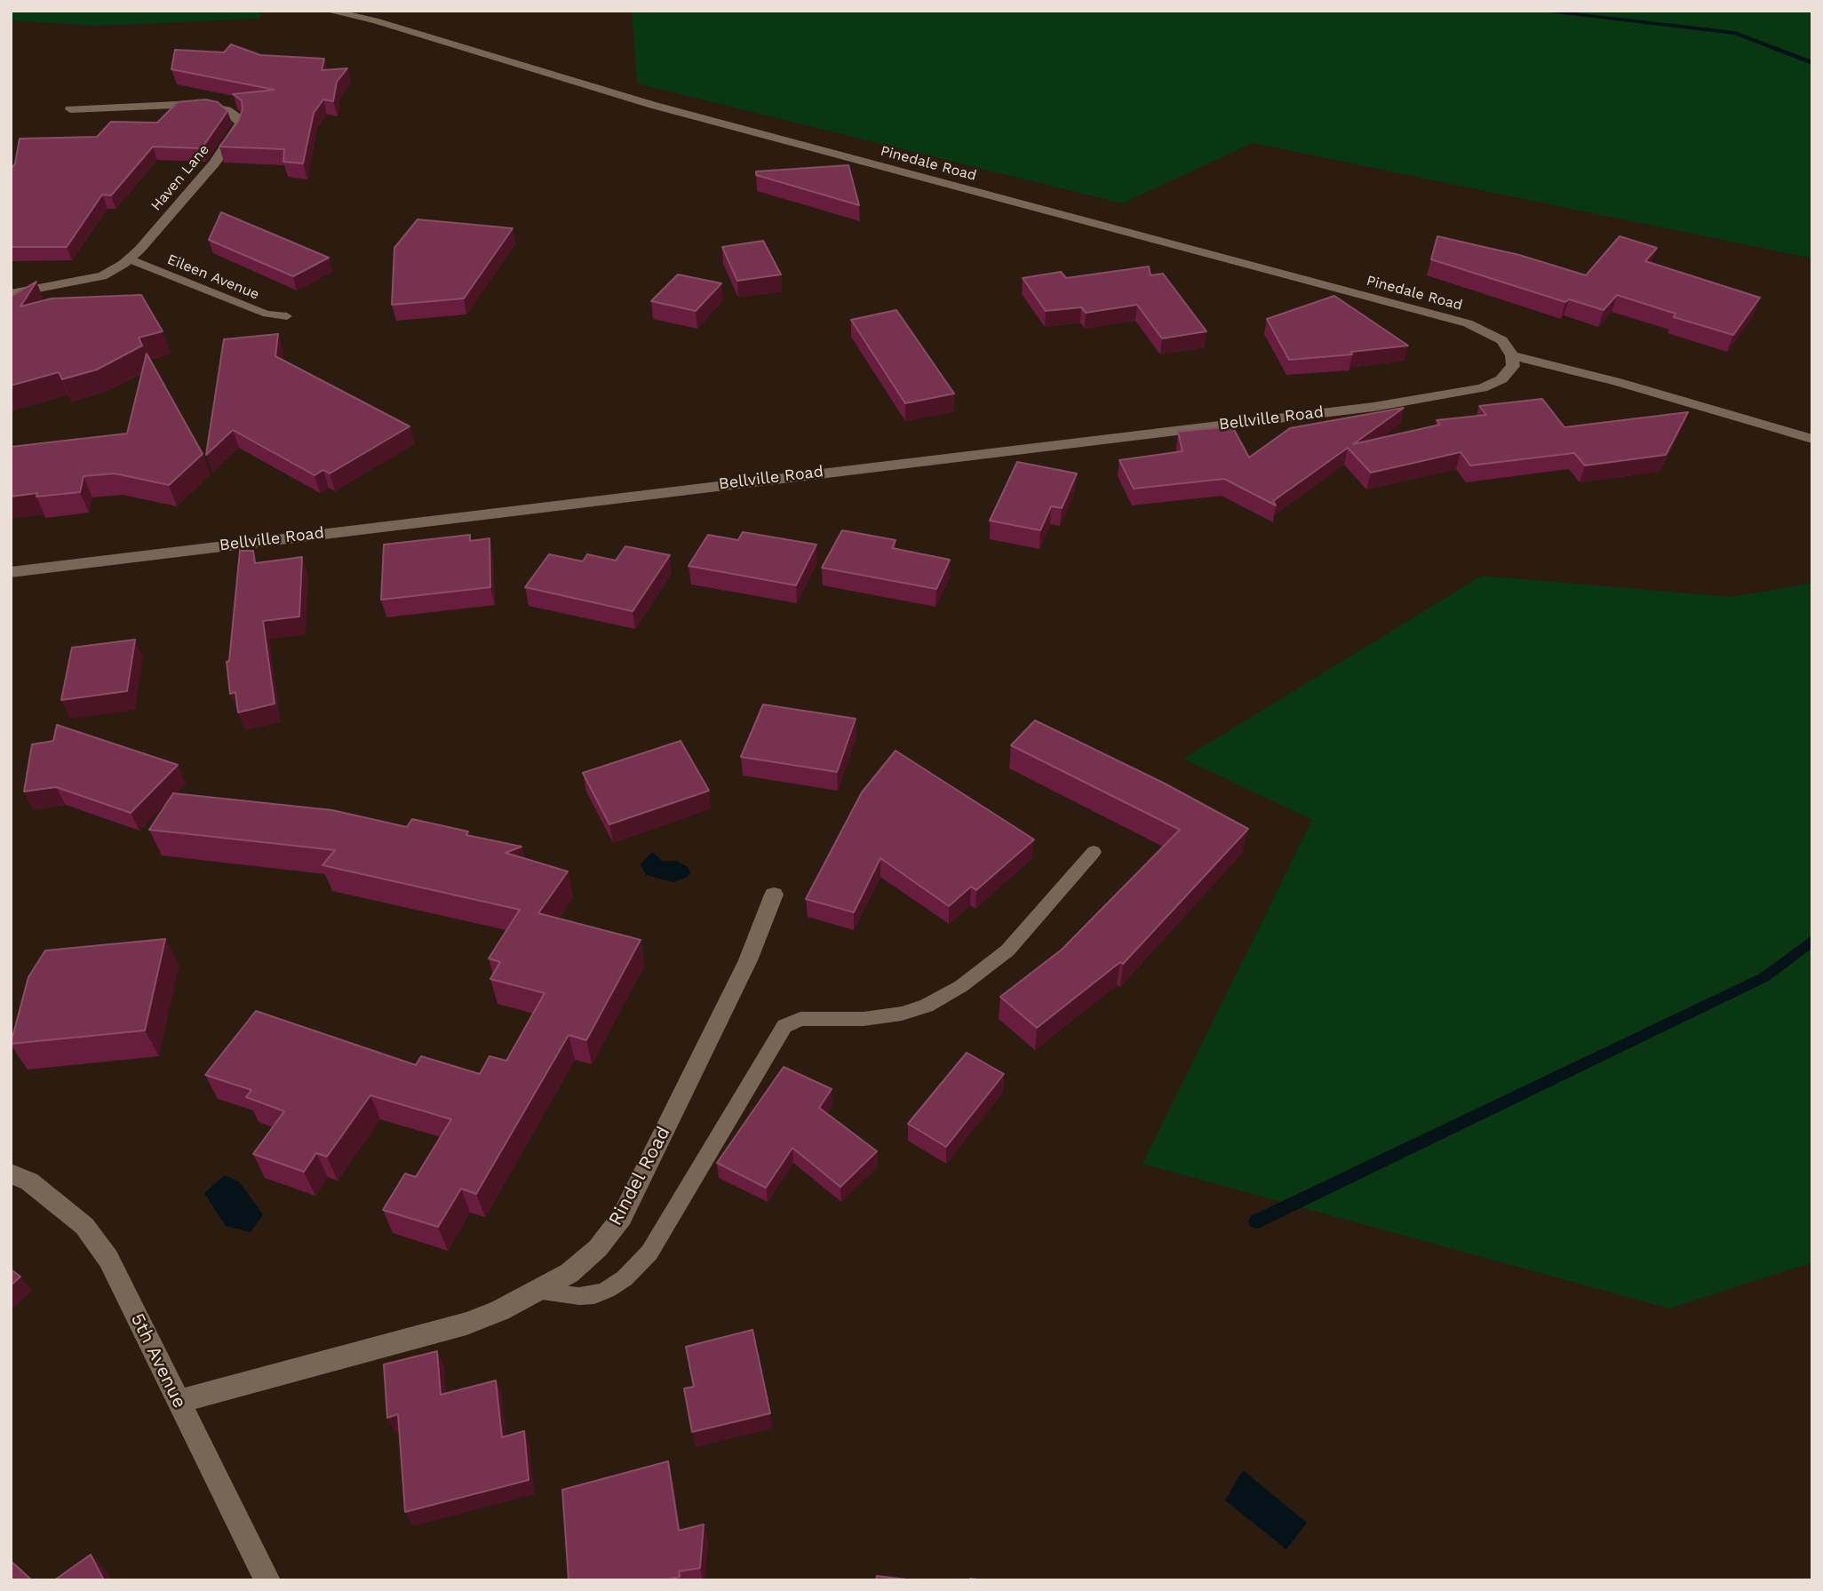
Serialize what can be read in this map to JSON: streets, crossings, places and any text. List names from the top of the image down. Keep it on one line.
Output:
{"streets":{"street":["Pinedale Road","Haven Lane","Bellville Road","Rindel Road","5th Avenue"],"lane":["Eileen Avenue"]},"crossings":[["Pinedale Road","Bellville Road"],["Haven Lane","Eileen Avenue"],["Rindel Road","5th Avenue"]]}
